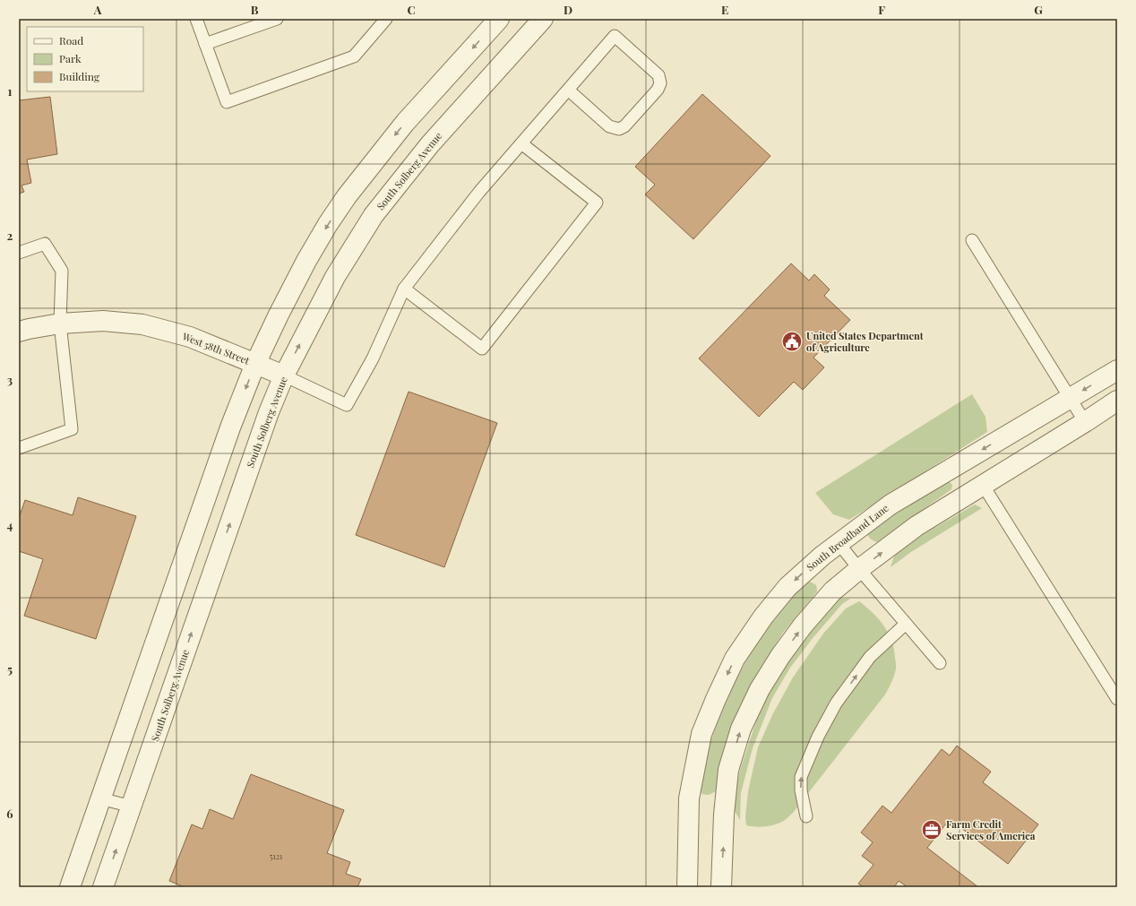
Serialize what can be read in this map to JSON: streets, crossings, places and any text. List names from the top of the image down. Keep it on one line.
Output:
{"streets":{"street":["South Solberg Avenue","West 58th Street","South Broadband Lane"]},"crossings":[["South Solberg Avenue","West 58th Street"]],"places":{"public building":["United States Department of Agriculture"],"office":["Farm Credit Services of America"]},"house_numbers":["5121"],"legend":["Road","Park","Building"],"grid":{"columns":["A","B","C","D","E","F","G"],"rows":["1","2","3","4","5","6"]}}
